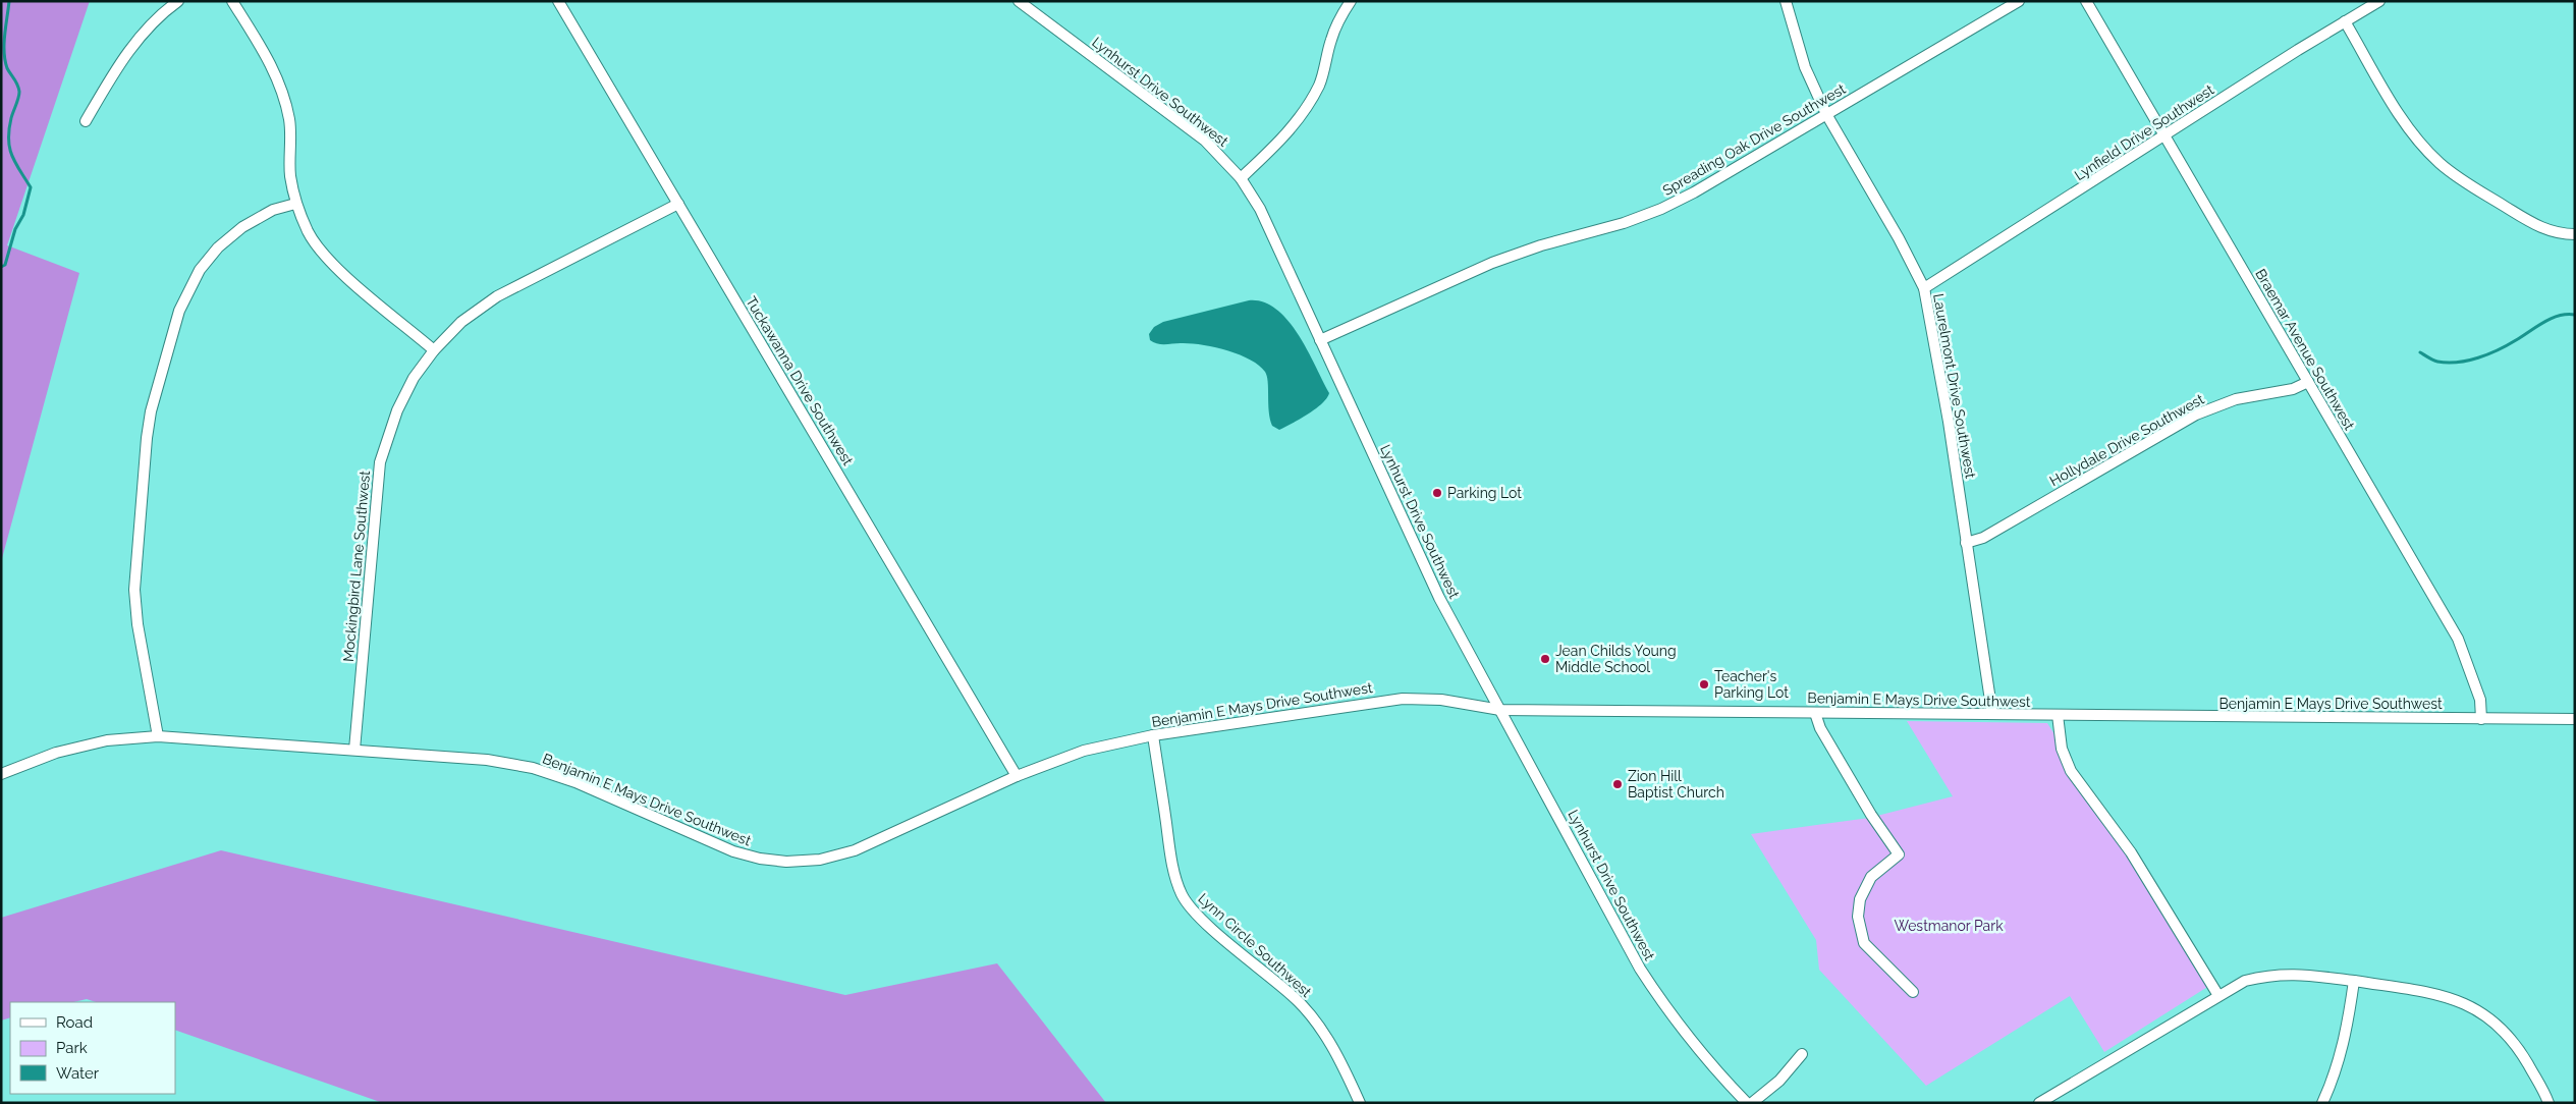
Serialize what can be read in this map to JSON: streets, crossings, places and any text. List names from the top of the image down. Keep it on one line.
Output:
{"streets":{"street":["Lynhurst Drive Southwest","Lynfield Drive Southwest","Spreading Oak Drive Southwest","Braemar Avenue Southwest","Tuckawanna Drive Southwest","Laurelmont Drive Southwest","Hollydale Drive Southwest","Mockingbird Lane Southwest","Benjamin E Mays Drive Southwest","Lynn Circle Southwest"]},"crossings":[["Lynhurst Drive Southwest","Spreading Oak Drive Southwest"],["Lynhurst Drive Southwest","Benjamin E Mays Drive Southwest"],["Lynfield Drive Southwest","Braemar Avenue Southwest"],["Lynfield Drive Southwest","Laurelmont Drive Southwest"],["Spreading Oak Drive Southwest","Laurelmont Drive Southwest"],["Braemar Avenue Southwest","Hollydale Drive Southwest"],["Braemar Avenue Southwest","Benjamin E Mays Drive Southwest"],["Tuckawanna Drive Southwest","Mockingbird Lane Southwest"],["Tuckawanna Drive Southwest","Benjamin E Mays Drive Southwest"],["Laurelmont Drive Southwest","Hollydale Drive Southwest"],["Laurelmont Drive Southwest","Benjamin E Mays Drive Southwest"],["Mockingbird Lane Southwest","Benjamin E Mays Drive Southwest"],["Benjamin E Mays Drive Southwest","Lynn Circle Southwest"]],"parks":["Westmanor Park"],"places":["Parking Lot","Jean Childs Young Middle School","Teacher's Parking Lot","Zion Hill Baptist Church"],"legend":["Road","Park","Water"]}
